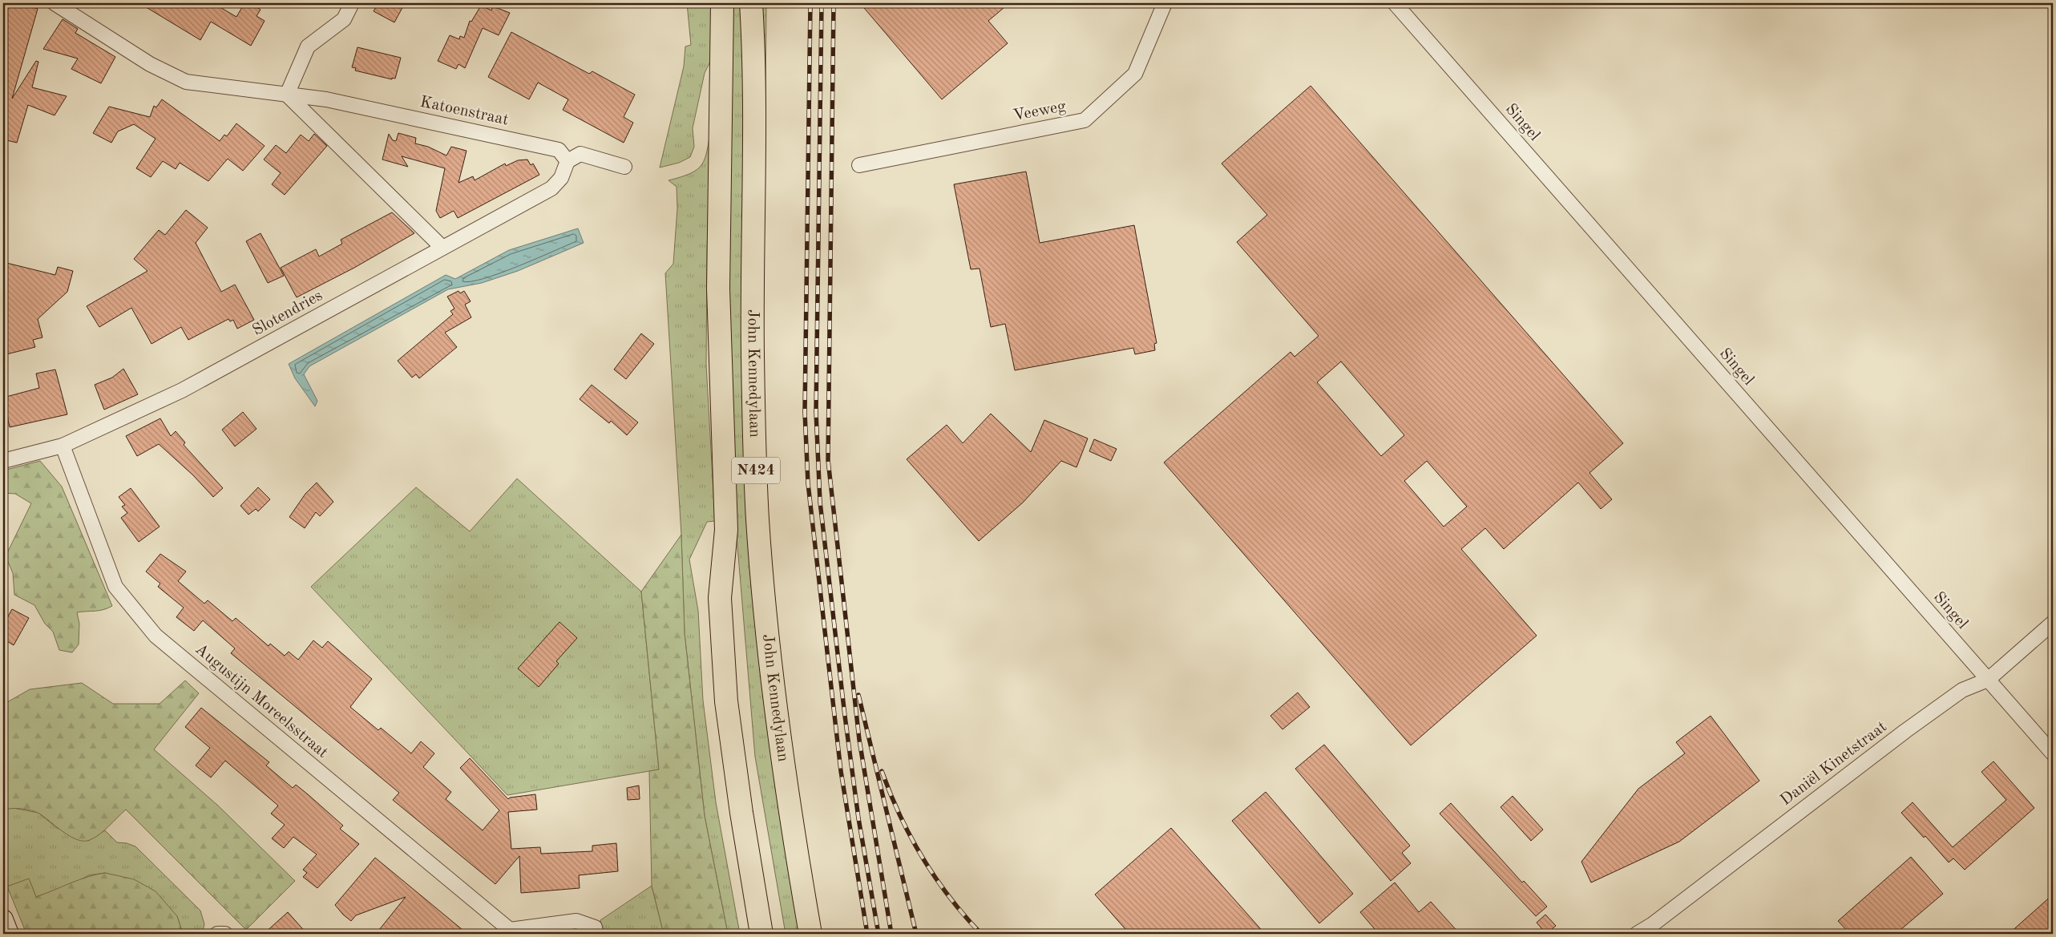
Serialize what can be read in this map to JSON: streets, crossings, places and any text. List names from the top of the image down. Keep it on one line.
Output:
{"streets":{"highway":["John Kennedylaan","N424"],"street":["Katoenstraat","Veeweg","Singel","Slotendries","Augustijn Moreelsstraat","Daniël Kinetstraat"]},"crossings":[["Katoenstraat","Slotendries"],["Singel","Daniël Kinetstraat"],["Slotendries","Augustijn Moreelsstraat"]]}
